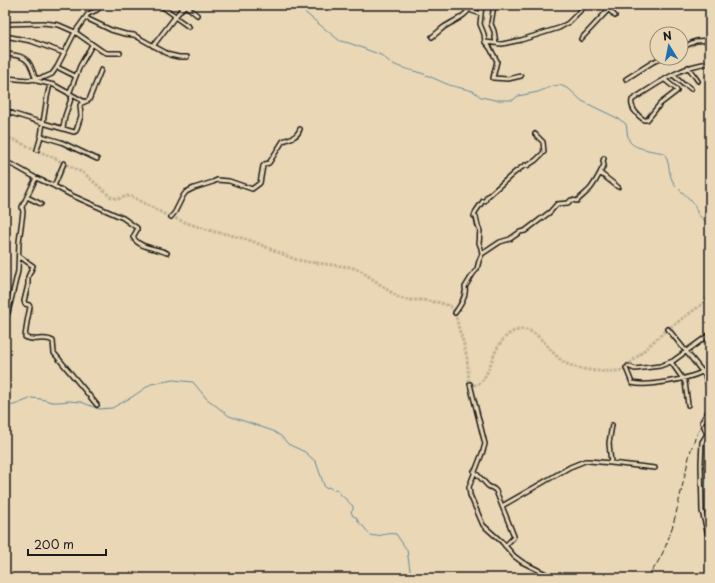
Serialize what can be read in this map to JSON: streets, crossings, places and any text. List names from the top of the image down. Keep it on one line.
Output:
{"scale_bar":"200 m","north":"top"}
